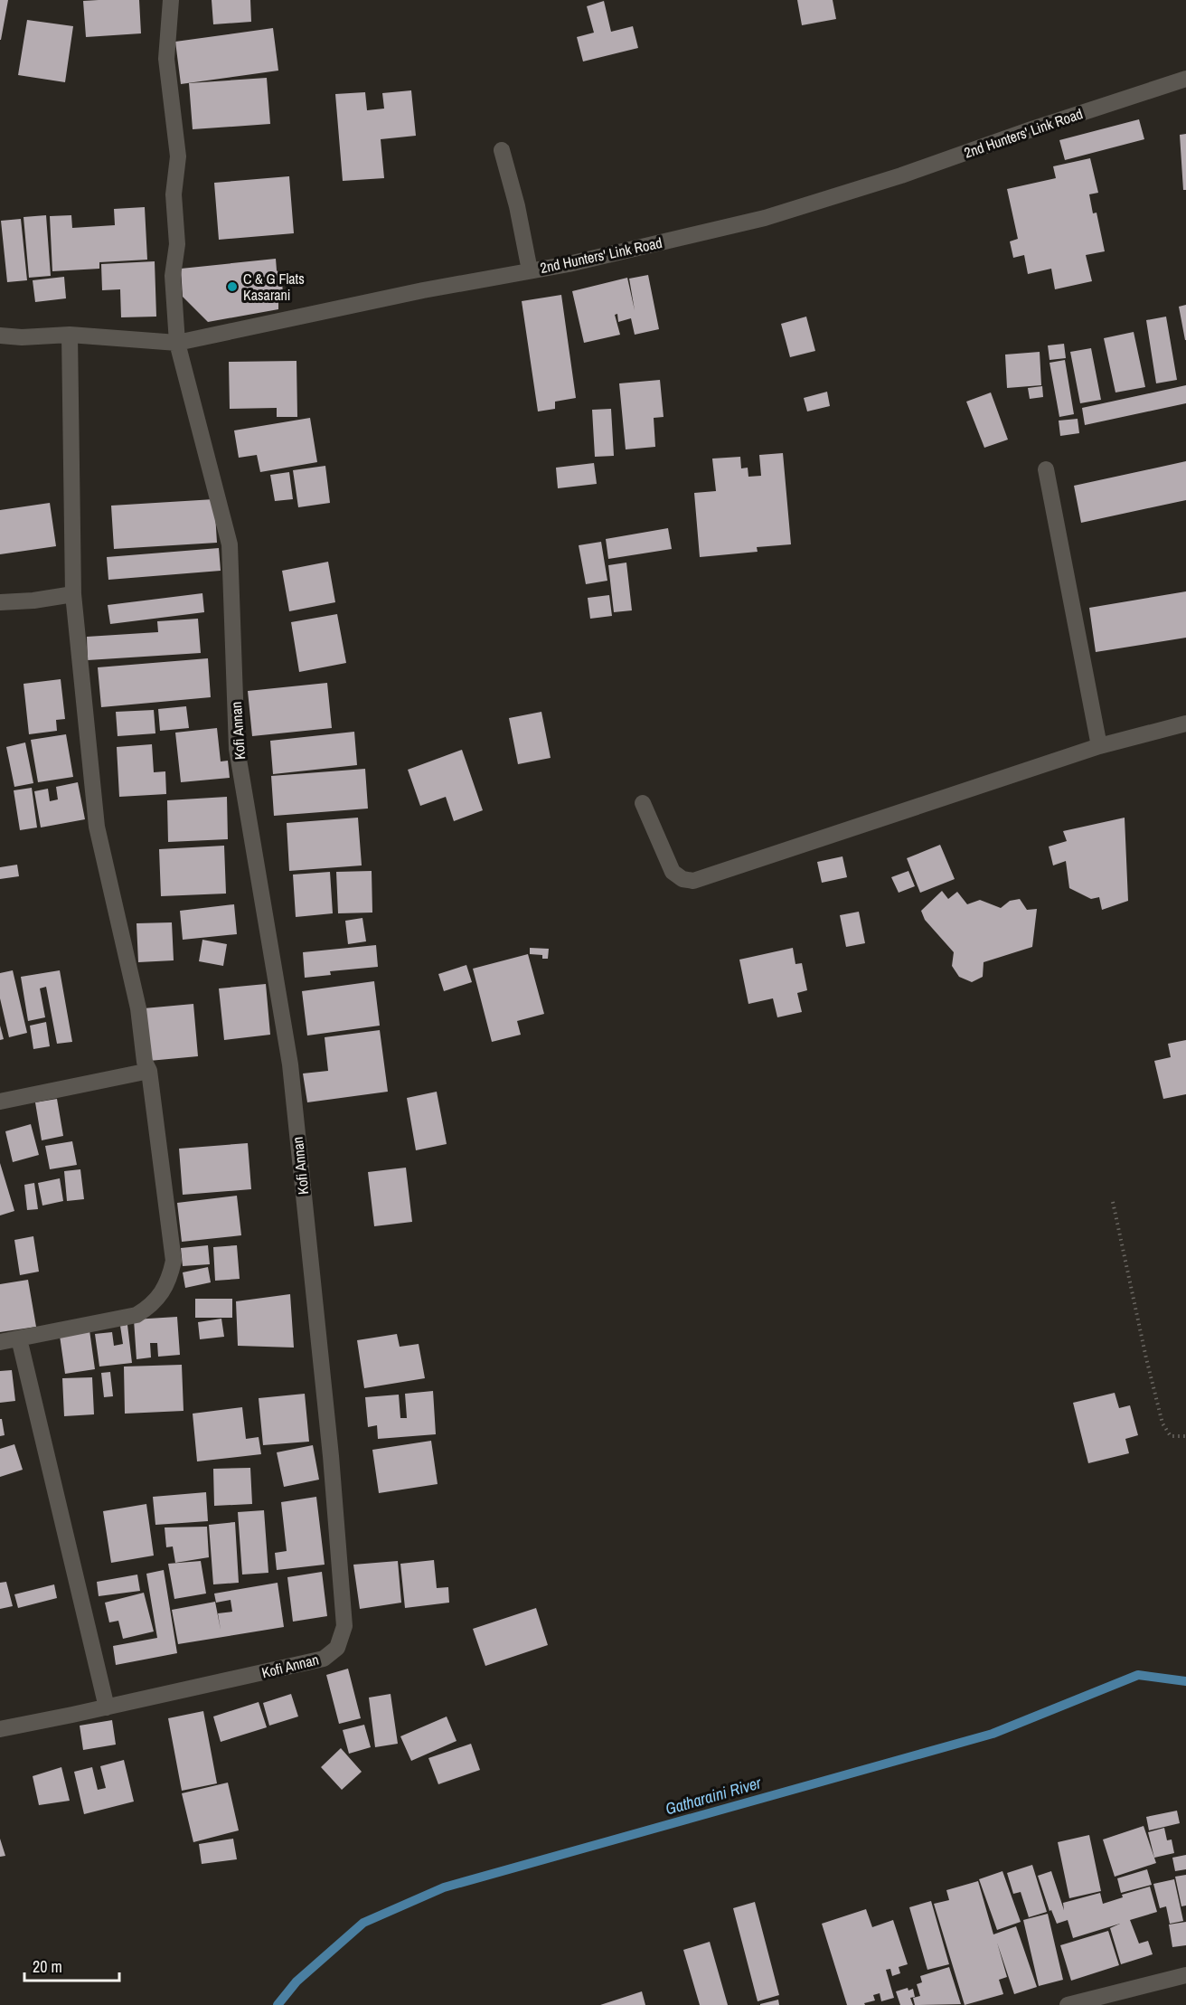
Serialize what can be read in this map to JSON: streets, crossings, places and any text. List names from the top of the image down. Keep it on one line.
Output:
{"streets":{"street":["2nd Hunters' Link Road","Kofi Annan"]},"crossings":[["2nd Hunters' Link Road","Kofi Annan"]],"water":["Gatharaini River"],"places":["C & G Flats Kasarani"],"scale_bar":"20 m"}
